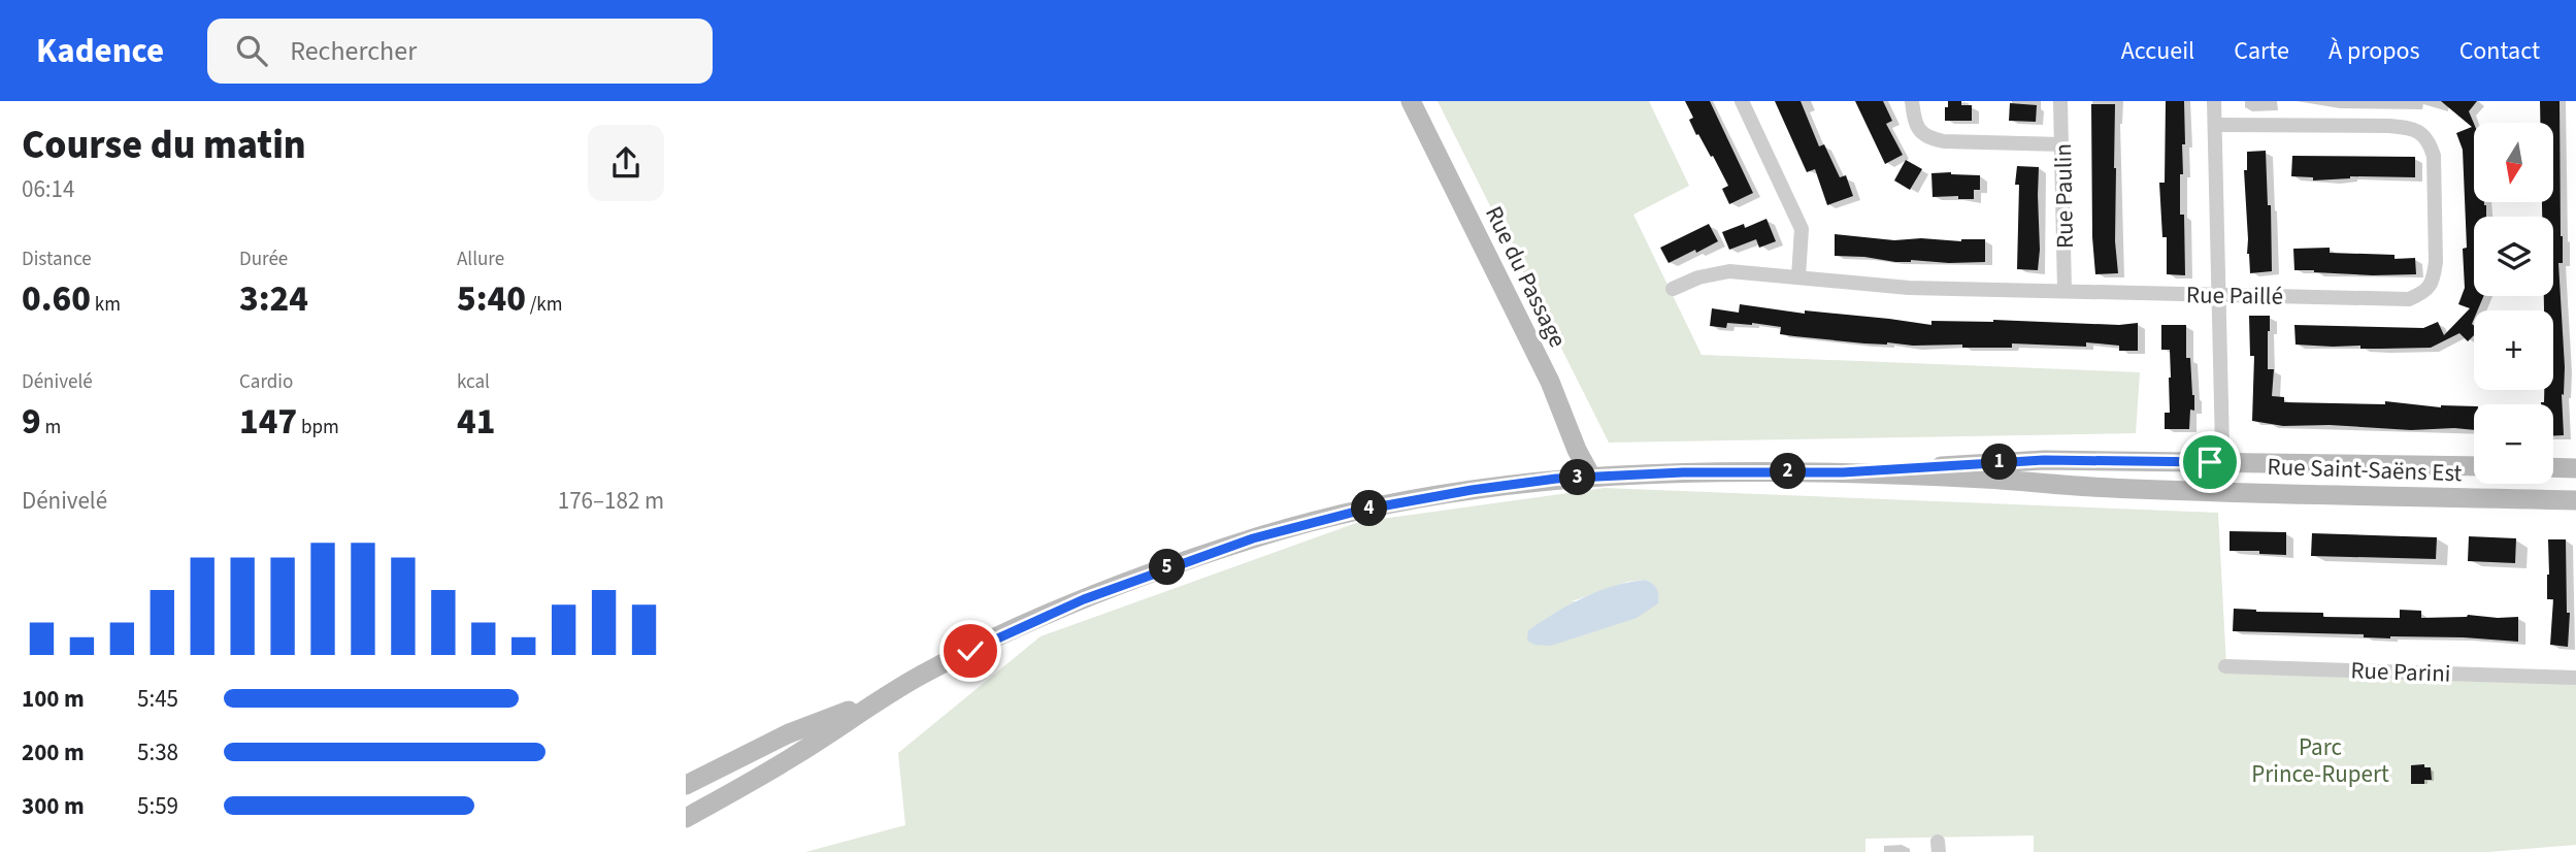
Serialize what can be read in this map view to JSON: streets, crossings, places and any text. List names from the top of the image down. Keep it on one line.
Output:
{"streets":{"main road":["Rue du Passage","Rue Saint-Saëns Est"],"street":["Rue Paulin","Rue Paillé","Rue Parini"]},"crossings":[["Rue Paulin","Rue Paillé"]],"parks":["Parc Prince-Rupert"],"north":"bottom","page":{"header":"Kadence","search":"Rechercher","nav":["Accueil","Carte","À propos","Contact"],"heading":["Course du matin","06:14"],"map_buttons":["+","−"],"stats":[["Distance","0.60 km"],["Durée","3:24"],["Allure","5:40 /km"],["Dénivelé","9 m"],["Cardio","147 bpm"],["kcal","41"]],"pins":["1","2","3","4","5"],"chart":["Dénivelé","176–182 m"],"list":[{"name":"100 m","note":"5:45"},{"name":"200 m","note":"5:38"},{"name":"300 m","note":"5:59"}]}}
